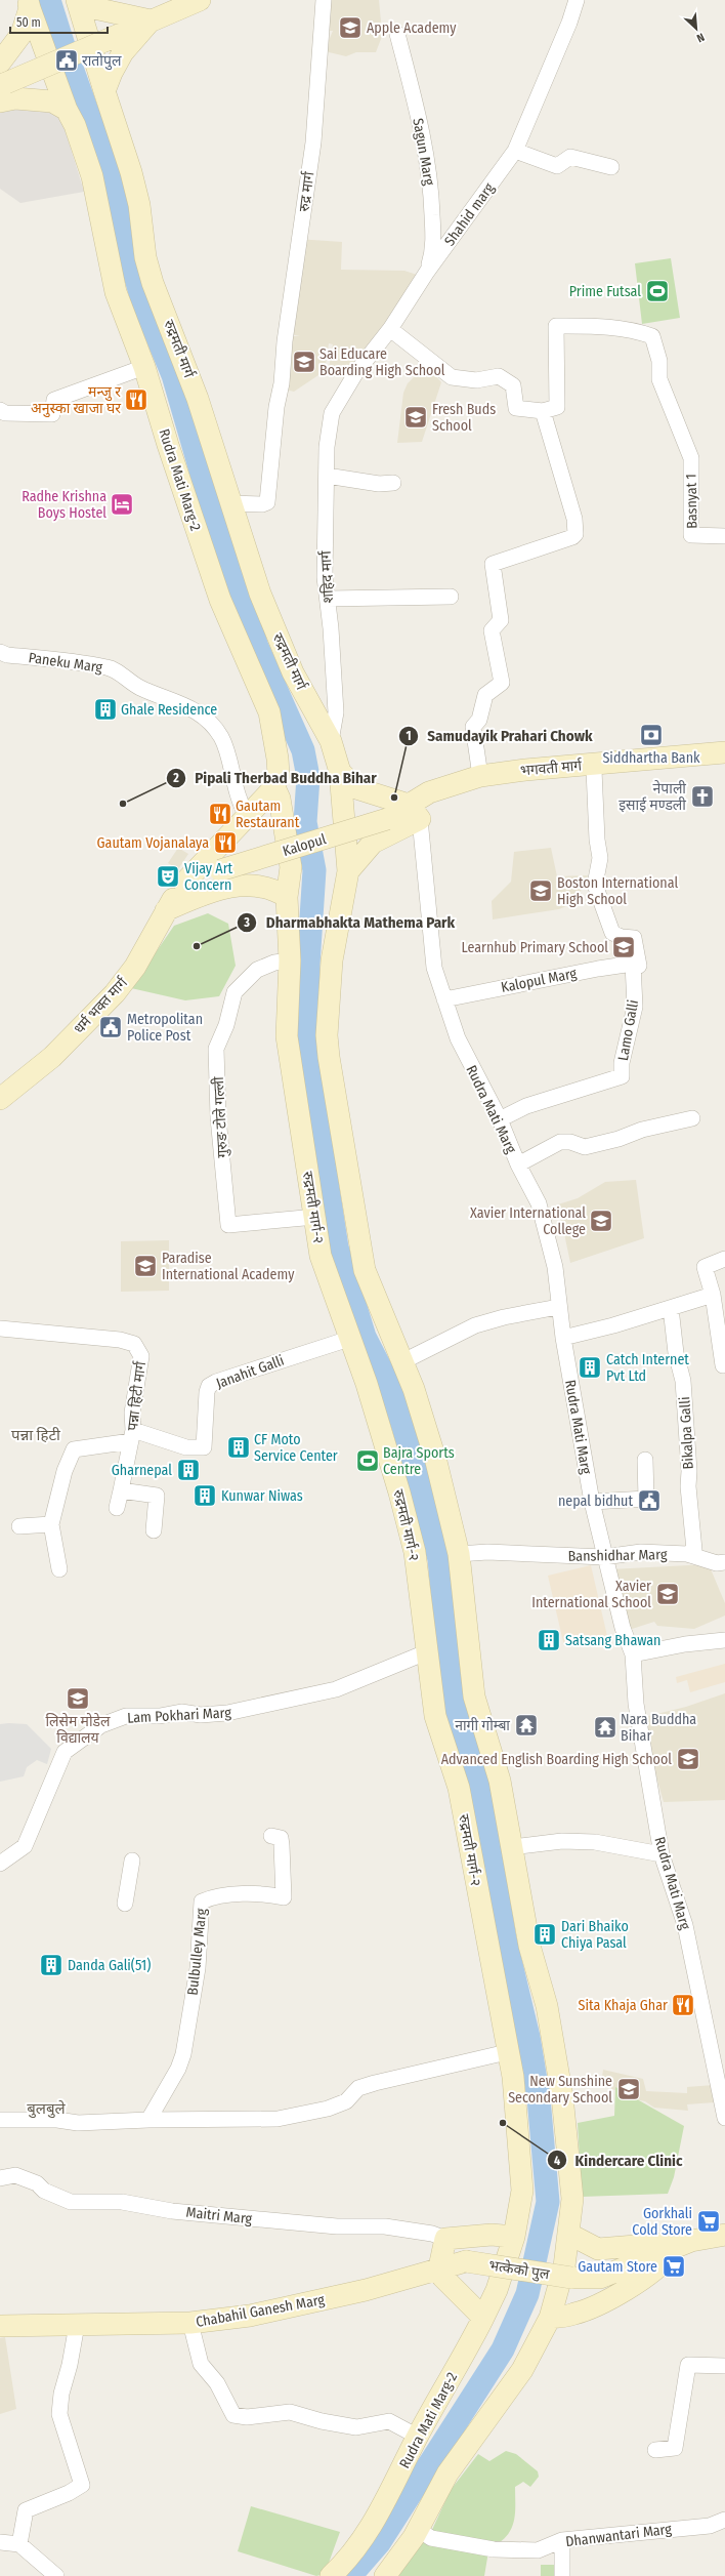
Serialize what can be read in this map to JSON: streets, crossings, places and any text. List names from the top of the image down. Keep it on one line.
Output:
{"streets":{"street":["Sagun Marg","रुद्र मार्ग","Shahid marg","रुद्रमती मार्ग","Rudra Mati Marg-2","Basnyat 1","शहिद मार्ग","Paneku Marg","भगवती मार्ग","Kalopul","Kalopul Marg","धर्म भक्त मार्ग","Lamo Galli","Rudra Mati Marg","गुरुङ टोले गल्ली","रुद्रमती मार्ग-२","Janahit Galli","पन्ना हिटी मार्ग","Bikalpa Galli","Banshidhar Marg","Lam Pokhari Marg","Bulbulley Marg","Maitri Marg","भत्केको पुल","Chabahil Ganesh Marg","Dhanwantari Marg"]},"crossings":[["Sagun Marg","Shahid marg"],["रुद्र मार्ग","रुद्रमती मार्ग"],["Shahid marg","शहिद मार्ग"],["रुद्रमती मार्ग","शहिद मार्ग"],["Rudra Mati Marg-2","रुद्रमती मार्ग-२"],["भगवती मार्ग","Kalopul"],["भगवती मार्ग","Lamo Galli"],["भगवती मार्ग","Rudra Mati Marg"],["Kalopul","धर्म भक्त मार्ग"],["Kalopul Marg","Lamo Galli"],["Kalopul Marg","Rudra Mati Marg"],["Lamo Galli","Rudra Mati Marg"],["Rudra Mati Marg","Banshidhar Marg"],["गुरुङ टोले गल्ली","रुद्रमती मार्ग-२"],["रुद्रमती मार्ग-२","Janahit Galli"],["रुद्रमती मार्ग-२","Lam Pokhari Marg"],["Janahit Galli","पन्ना हिटी मार्ग"],["Bikalpa Galli","Banshidhar Marg"],["भत्केको पुल","Chabahil Ganesh Marg"]],"districts":["पन्ना हिटी","बुलबुले"],"places":{"school or university":["Apple Academy","Sai Educare Boarding High School","Fresh Buds School","Boston International High School","Learnhub Primary School","Xavier International College","Paradise International Academy","Xavier International School","लिसेम मोडेल विद्यालय","Advanced English Boarding High School","New Sunshine Secondary School"],"public building":["रातोपुल","Metropolitan Police Post","nepal bidhut"],"sports":["Prime Futsal","Bajra Sports Centre"],"restaurant":["मन्जु र अनुस्का खाजा घर","Gautam Restaurant","Gautam Vojanalaya","Sita Khaja Ghar"],"hotel":["Radhe Krishna Boys Hostel"],"building":["Ghale Residence","Catch Internet Pvt Ltd","CF Moto Service Center","Gharnepal","Kunwar Niwas","Satsang Bhawan","Dari Bhaiko Chiya Pasal","Danda Gali(51)"],"bank":["Siddhartha Bank"],"church":["नेपाली इसाई मण्डली"],"other":["Samudayik Prahari Chowk","Pipali Therbad Buddha Bihar","Dharmabhakta Mathema Park","Kindercare Clinic"],"theatre":["Vijay Art Concern"],"temple":["नागी गोम्बा","Nara Buddha Bihar"],"supermarket":["Gorkhali Cold Store","Gautam Store"]},"scale_bar":"50 m","north":"bottom right"}
